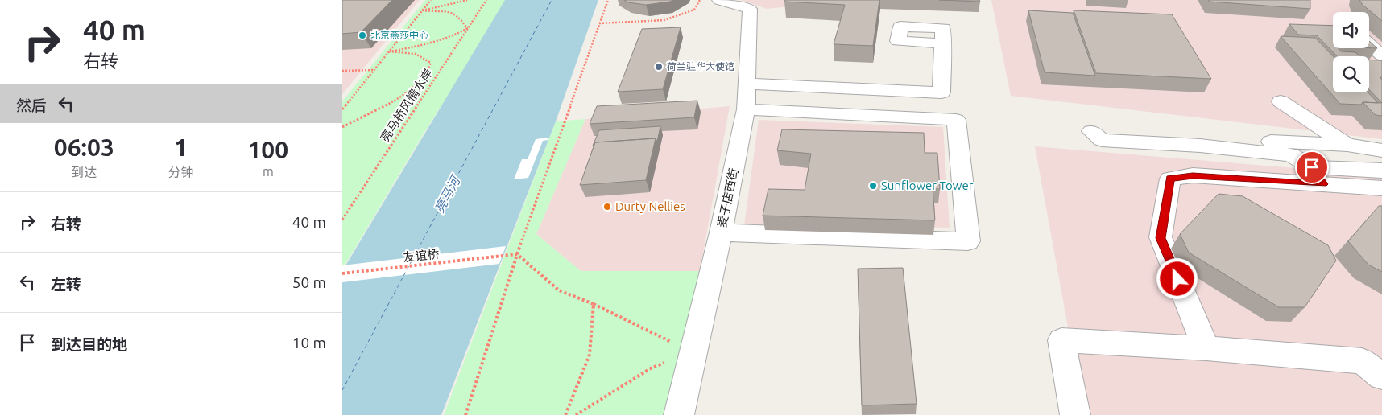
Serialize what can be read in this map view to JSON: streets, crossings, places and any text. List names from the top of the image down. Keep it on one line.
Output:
{"streets":{"street":["麦子店西街"],"path":["亮马桥风情水岸","友谊桥"]},"water":["亮马河"],"places":["北京燕莎中心","荷兰驻华大使馆","Sunflower Tower","Durty Nellies"],"page":{"turn":["40 m","右转"],"then":"然后","eta":["06:03","到达","1","分钟","100","m"],"list":[{"name":"右转","value":"40 m"},{"name":"左转","value":"50 m"},{"name":"到达目的地","value":"10 m"}]}}
